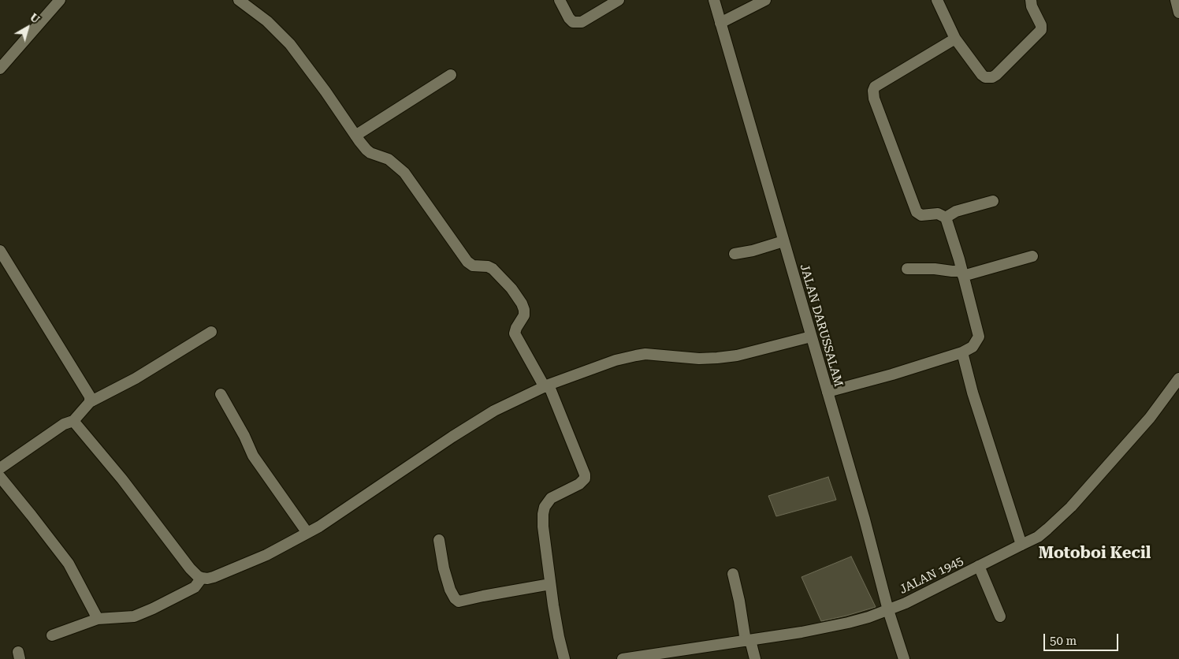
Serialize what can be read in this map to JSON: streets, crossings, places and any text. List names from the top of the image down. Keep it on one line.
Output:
{"streets":{"street":["JALAN DARUSSALAM","JALAN 1945"]},"crossings":[["JALAN DARUSSALAM","JALAN 1945"]],"districts":["Motoboi Kecil"],"scale_bar":"50 m","north":"top right"}
